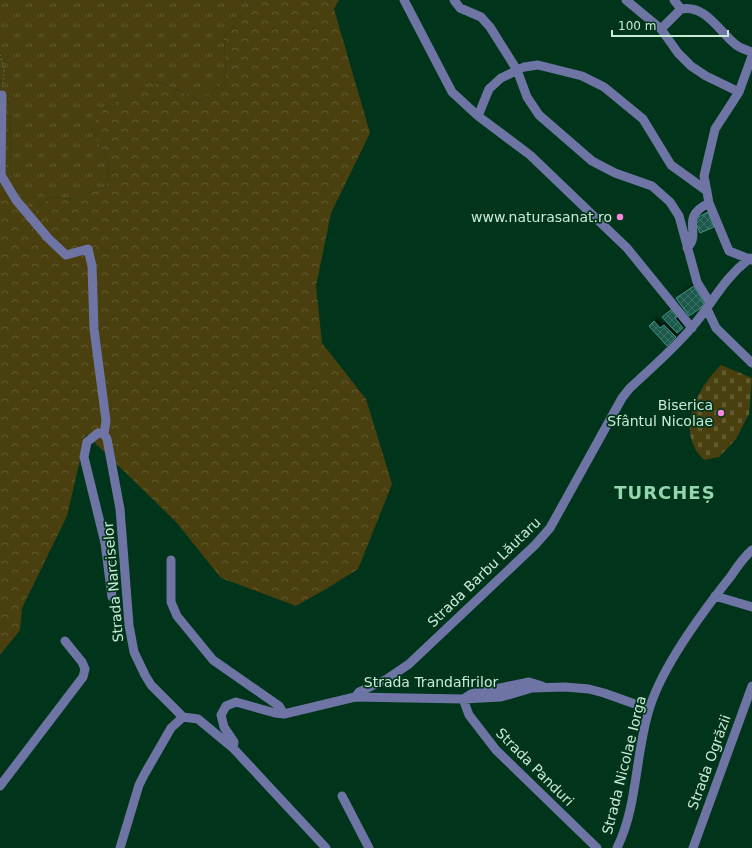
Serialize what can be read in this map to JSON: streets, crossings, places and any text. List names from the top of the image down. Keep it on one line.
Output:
{"streets":{"street":["Strada Barbu Lăutaru","Strada Narciselor","Strada Trandafirilor","Strada Ogrăzii","Strada Nicolae Iorga","Strada Panduri"]},"crossings":[["Strada Barbu Lăutaru","Strada Trandafirilor"],["Strada Narciselor","Strada Trandafirilor"],["Strada Trandafirilor","Strada Nicolae Iorga"],["Strada Trandafirilor","Strada Panduri"]],"districts":["TURCHEȘ"],"places":["www.naturasanat.ro","Biserica Sfântul Nicolae"],"scale_bar":"100 m"}
